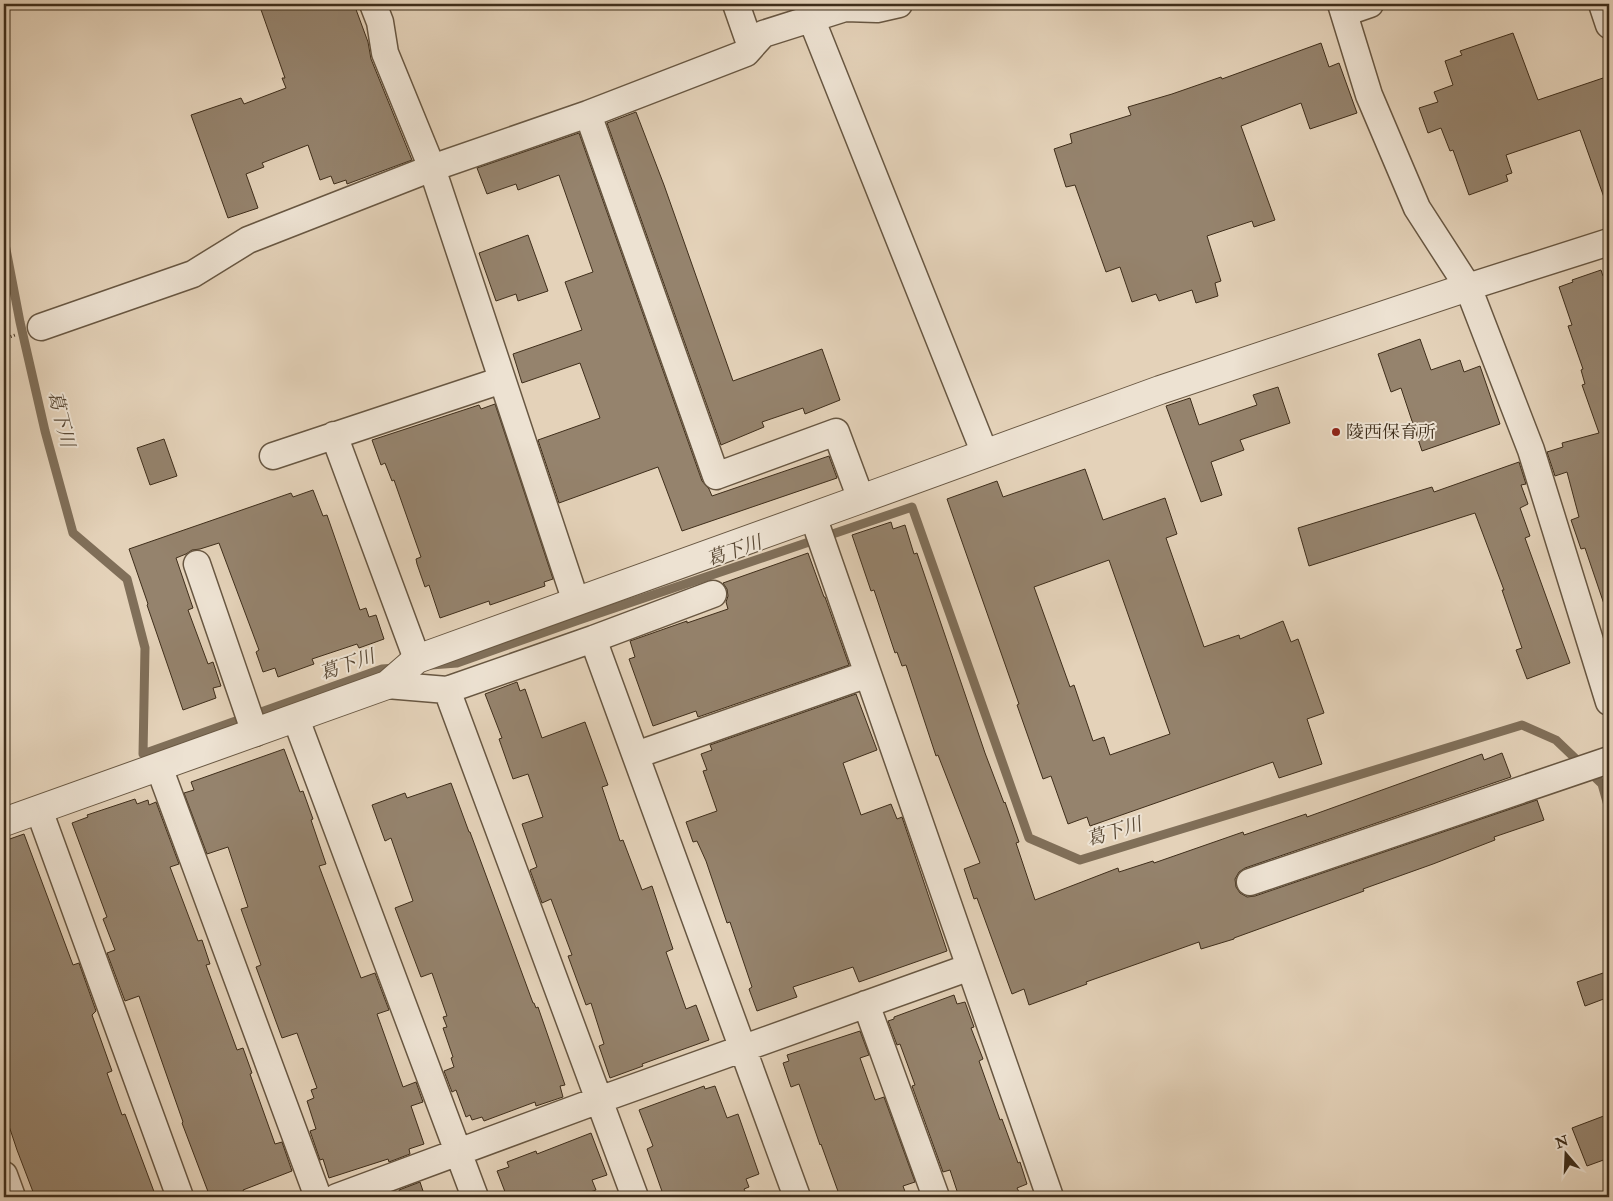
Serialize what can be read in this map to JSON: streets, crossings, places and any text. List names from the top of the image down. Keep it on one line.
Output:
{"water":["葛下川"],"places":["陵西保育所"],"north":"top"}
